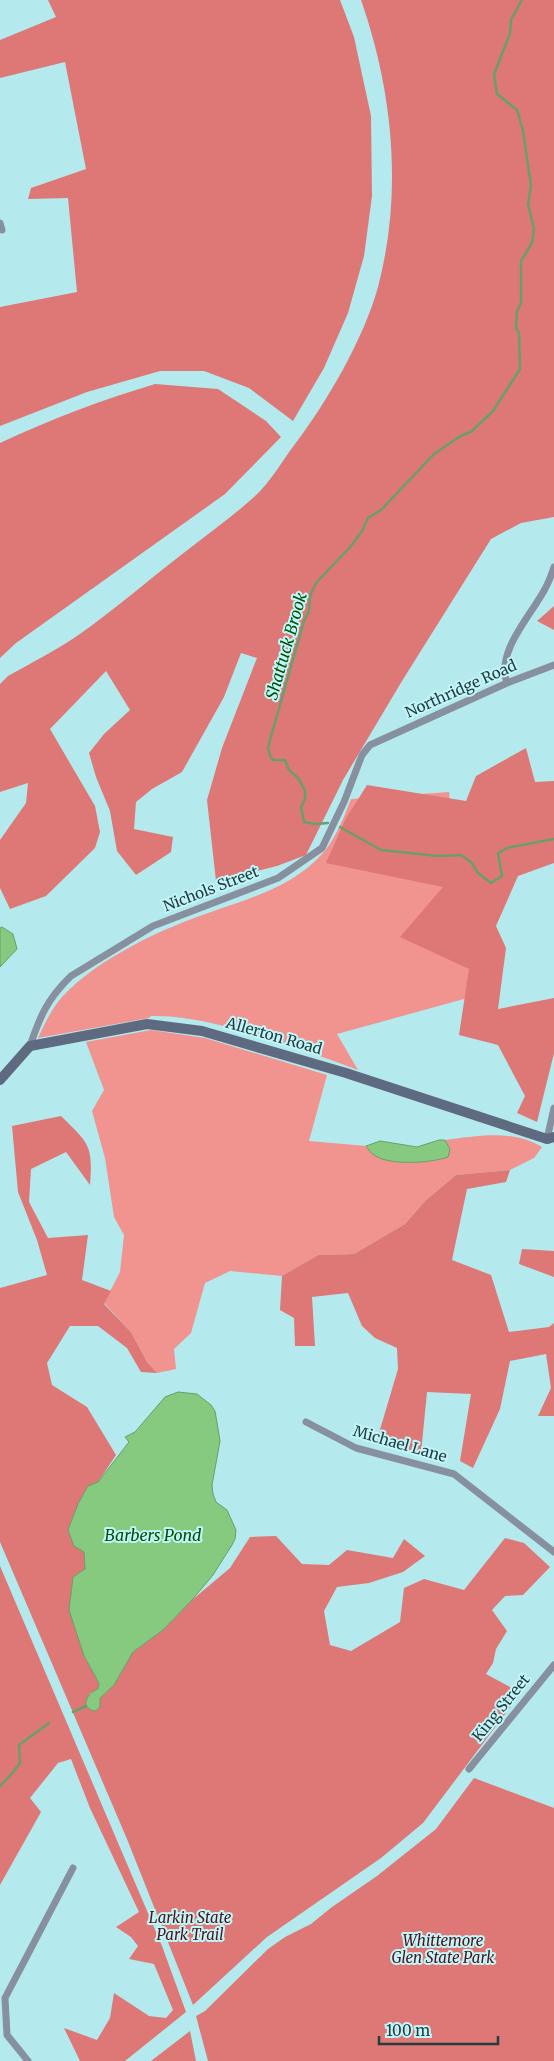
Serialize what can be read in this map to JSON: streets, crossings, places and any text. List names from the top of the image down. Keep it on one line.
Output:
{"streets":{"street":["Northridge Road","Nichols Street","Allerton Road","Michael Lane","King Street"]},"crossings":[["Northridge Road","Nichols Street"],["Nichols Street","Allerton Road"]],"water":["Shattuck Brook","Barbers Pond"],"parks":["Larkin State Park Trail","Whittemore Glen State Park"],"scale_bar":"100 m"}
